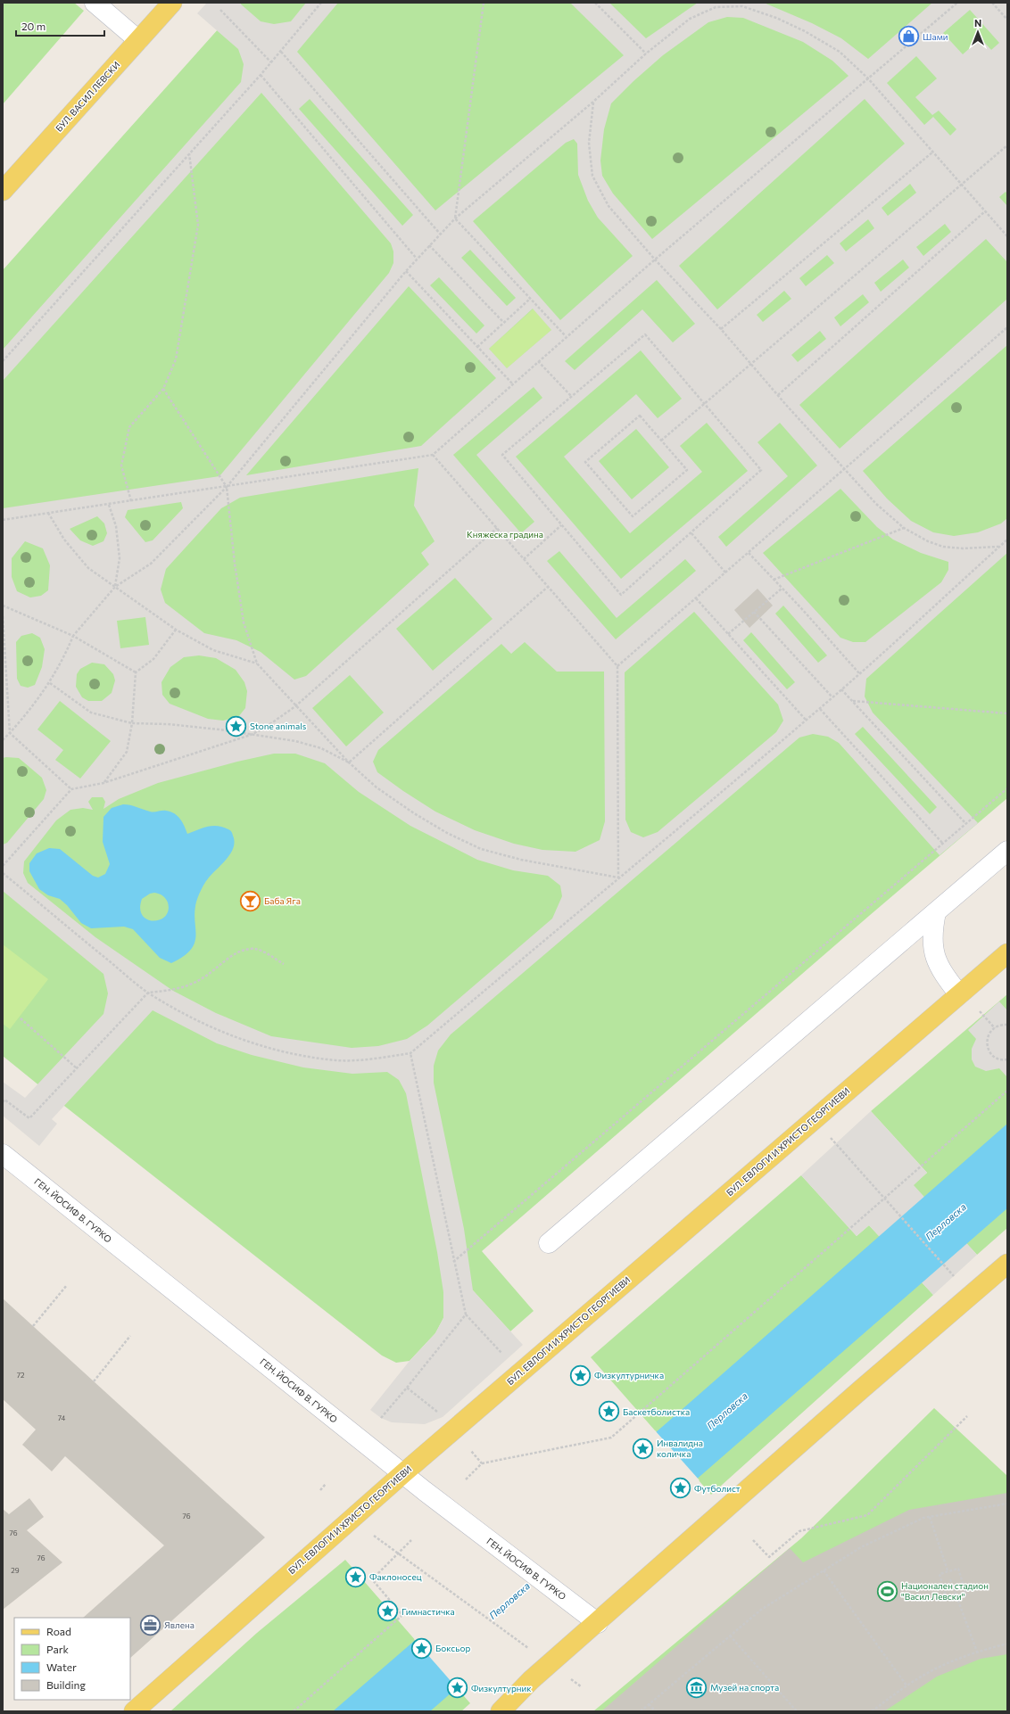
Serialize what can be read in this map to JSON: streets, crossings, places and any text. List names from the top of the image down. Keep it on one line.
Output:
{"streets":{"main road":["БУЛ. ВАСИЛ ЛЕВСКИ","БУЛ. ЕВЛОГИ И ХРИСТО ГЕОРГИЕВИ"],"street":["ГЕН. ЙОСИФ В. ГУРКО"]},"crossings":[["БУЛ. ЕВЛОГИ И ХРИСТО ГЕОРГИЕВИ","ГЕН. ЙОСИФ В. ГУРКО"]],"water":["Перловска"],"parks":["Княжеска градина"],"places":{"shop":["Шами"],"place":["Stone animals","Физкултурничка","Баскетболистка","Инвалидна количка","Футболист","Факлоносец","Гимнастичка","Боксьор","Физкултурник"],"bar":["Баба Яга"],"sports":["Национален стадион \"Васил Левски\""],"office":["Явлена"],"museum":["Музей на спорта"]},"house_numbers":["72","74","76","76","76","29"],"legend":["Road","Park","Water","Building"],"scale_bar":"20 m","north":"top"}
